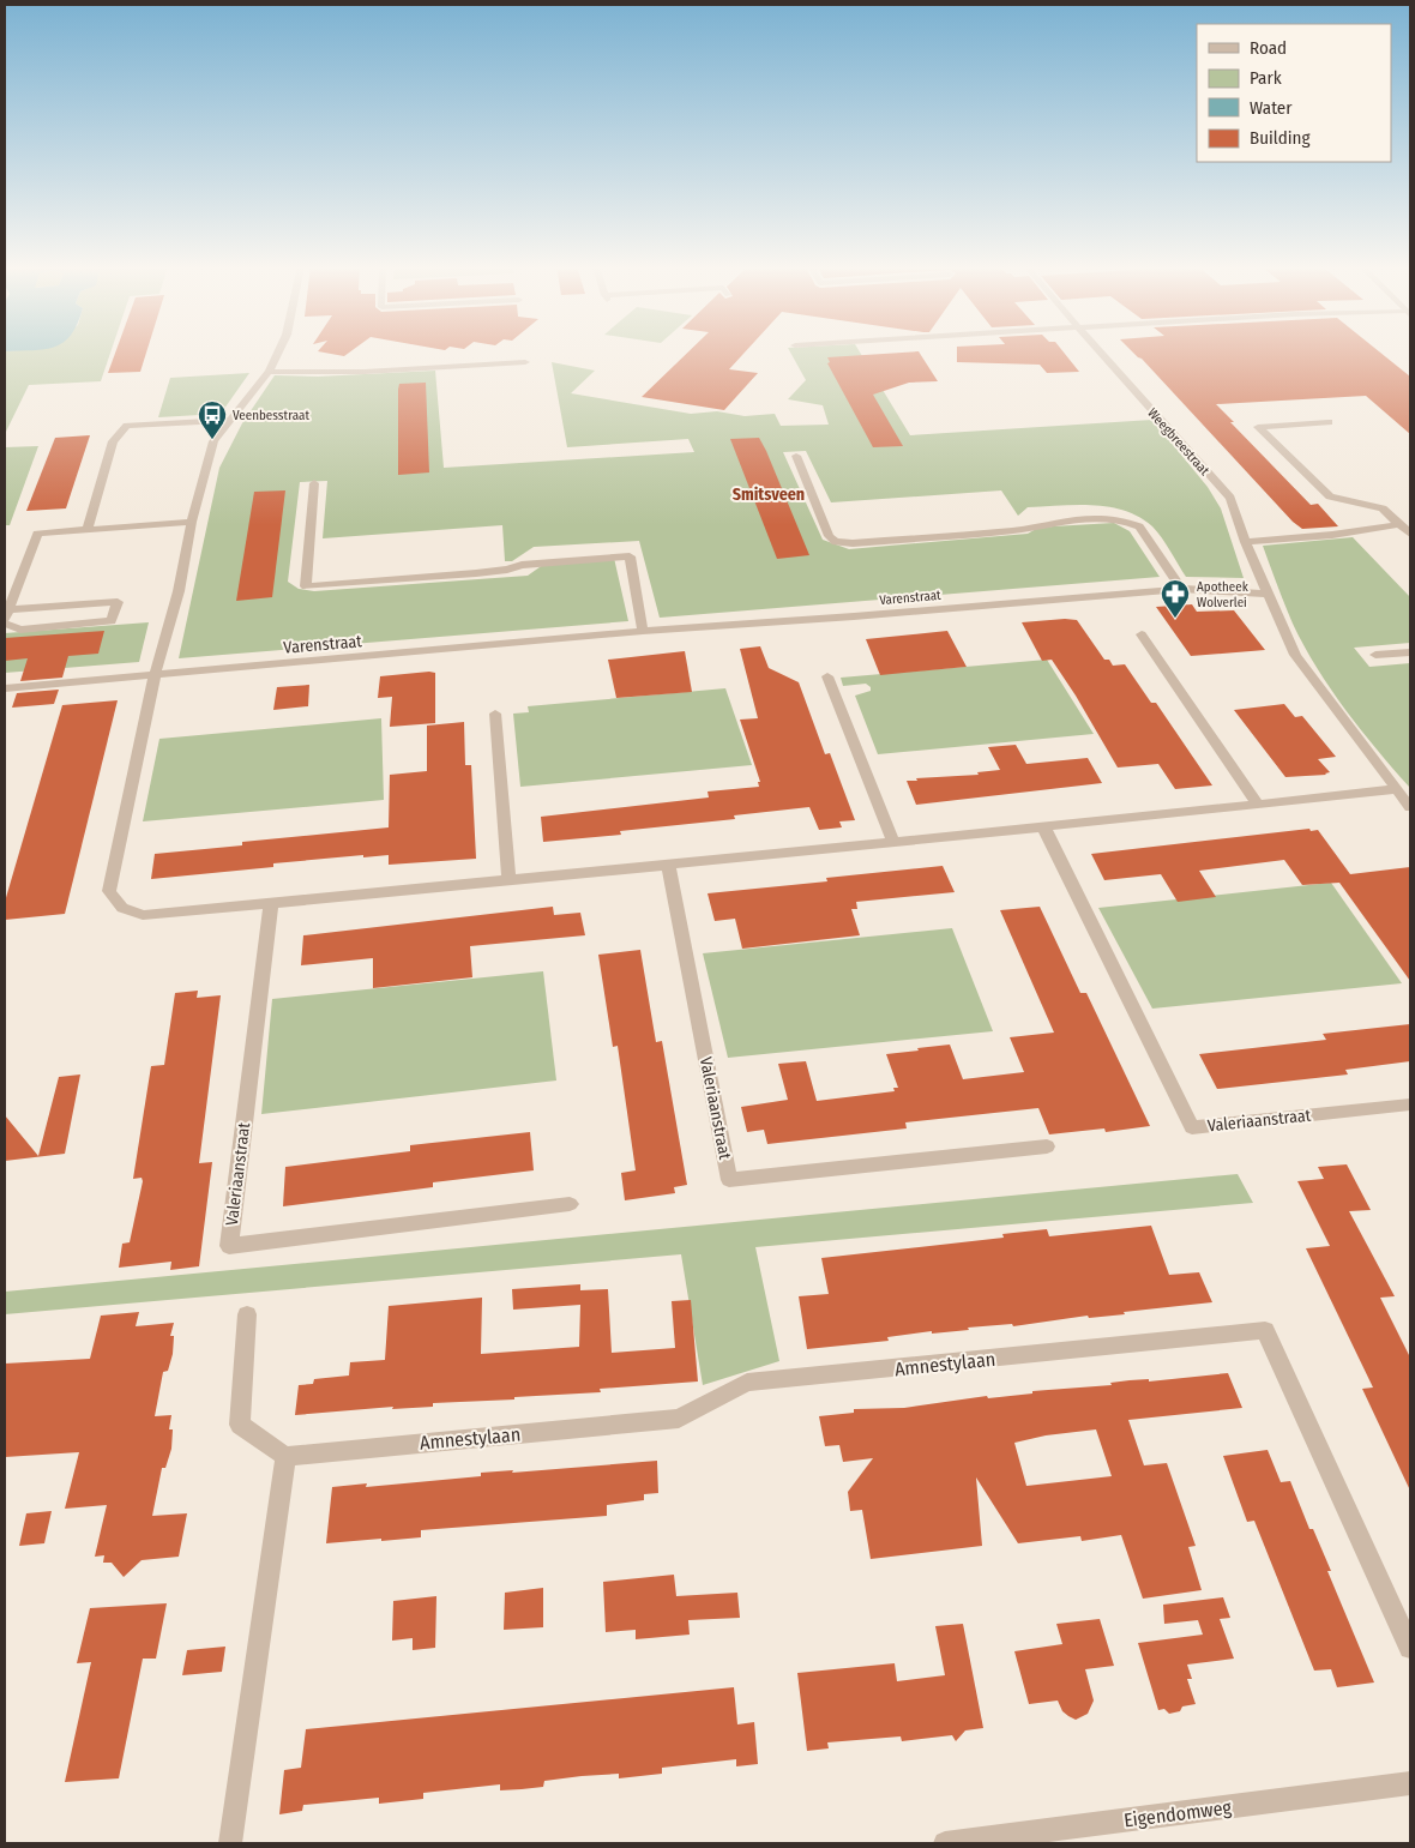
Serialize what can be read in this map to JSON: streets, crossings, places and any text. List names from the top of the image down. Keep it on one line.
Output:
{"streets":{"street":["Weegbreestraat","Varenstraat","Valeriaanstraat","Amnestylaan","Eigendomweg"]},"crossings":[["Weegbreestraat","Varenstraat"]],"districts":["Smitsveen"],"places":{"bus stop":["Veenbesstraat"],"pharmacy":["Apotheek Wolverlei"]},"legend":["Road","Park","Water","Building"]}
